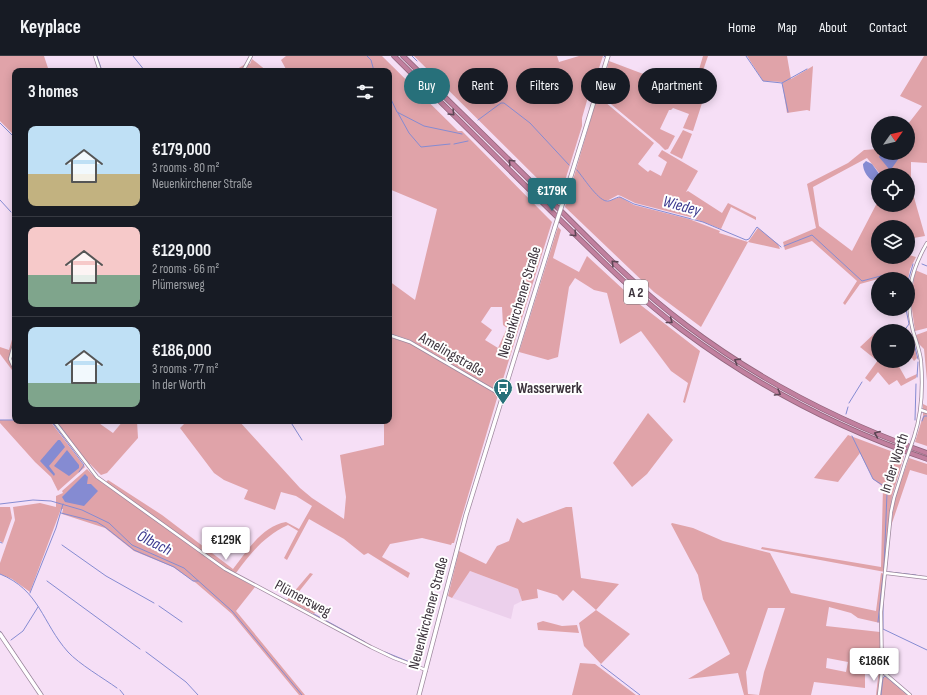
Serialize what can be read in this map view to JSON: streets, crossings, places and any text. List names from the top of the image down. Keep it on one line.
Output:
{"streets":{"highway":["A 2"],"main road":["Neuenkirchener Straße"],"street":["Amelingstraße","In der Worth","Plümersweg"]},"crossings":[["Neuenkirchener Straße","Amelingstraße"],["Neuenkirchener Straße","Plümersweg"]],"water":["Wiedey","Ölbach"],"places":{"bus stop":["Wasserwerk"]},"north":"top right","page":{"header":"Keyplace","nav":["Home","Map","About","Contact"],"chip":["Buy","Rent","Filters","New","Apartment"],"heading":"3 homes","map_buttons":["+","−"],"list":[{"name":"€179,000","note":"3 rooms · 80 m² · Neuenkirchener Straße"},{"name":"€129,000","note":"2 rooms · 66 m² · Plümersweg"},{"name":"€186,000","note":"3 rooms · 77 m² · In der Worth"}],"price":["€179K","€129K","€186K"]}}
